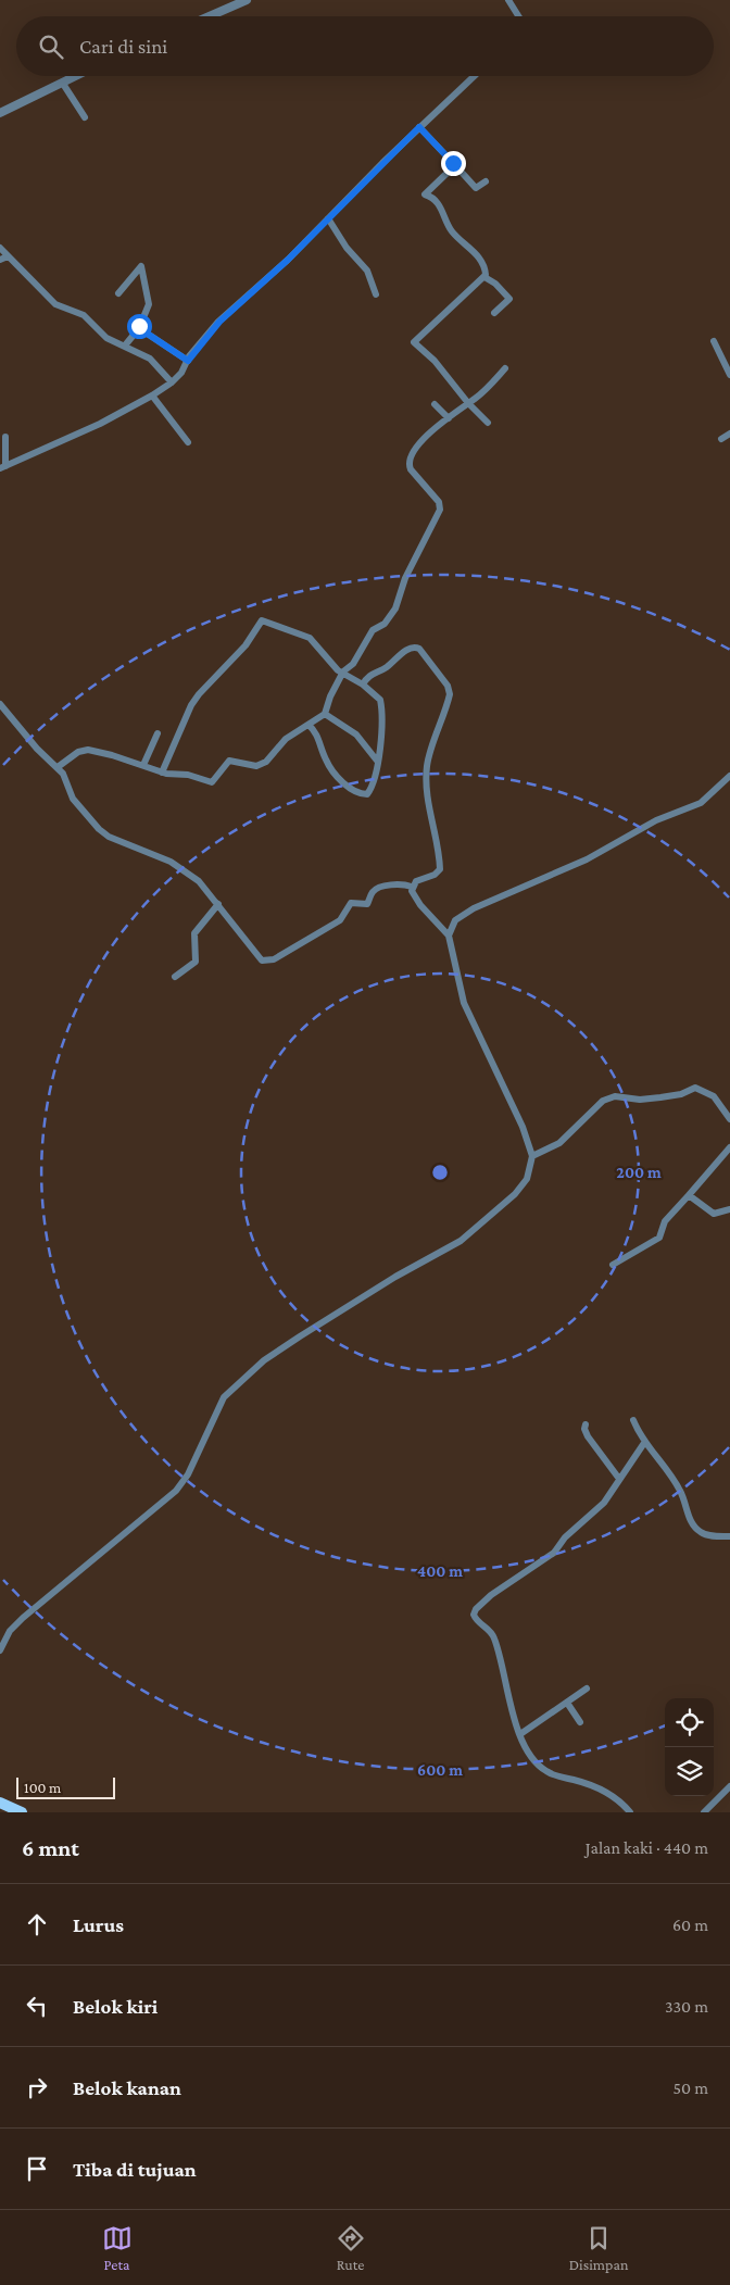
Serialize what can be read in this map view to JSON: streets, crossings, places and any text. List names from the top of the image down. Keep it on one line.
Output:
{"scale_bar":"100 m","page":{"search":"Cari di sini","scale":"100 m","heading":["6 mnt","Jalan kaki · 440 m"],"list":[["Lurus","60 m"],["Belok kiri","330 m"],["Belok kanan","50 m"],"Tiba di tujuan"],"nav":["Peta","Rute","Disimpan"]},"rings":["200 m","400 m","600 m"]}
